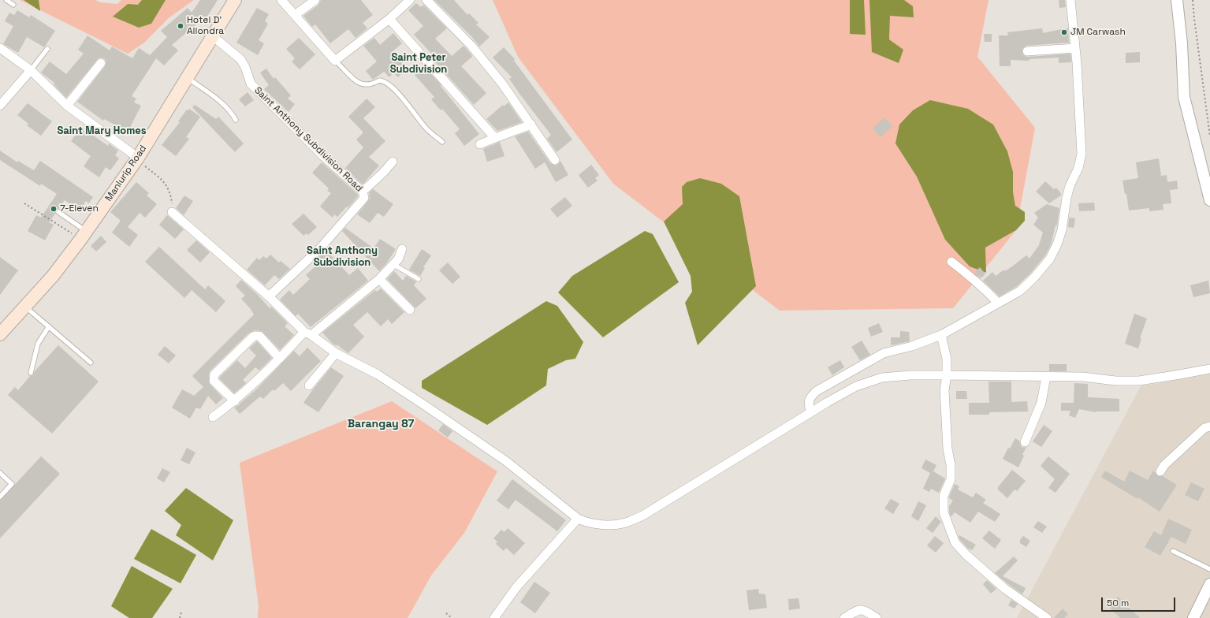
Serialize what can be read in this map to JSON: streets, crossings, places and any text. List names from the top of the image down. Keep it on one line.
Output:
{"streets":{"main road":["Manlurip Road"],"street":["Saint Anthony Subdivision Road"]},"crossings":[["Saint Anthony Subdivision Road","Manlurip Road"]],"districts":["Saint Peter Subdivision","Saint Mary Homes","Saint Anthony Subdivision","Barangay 87"],"places":["Hotel D' Allondra","JM Carwash","7-Eleven"],"scale_bar":"50 m"}
